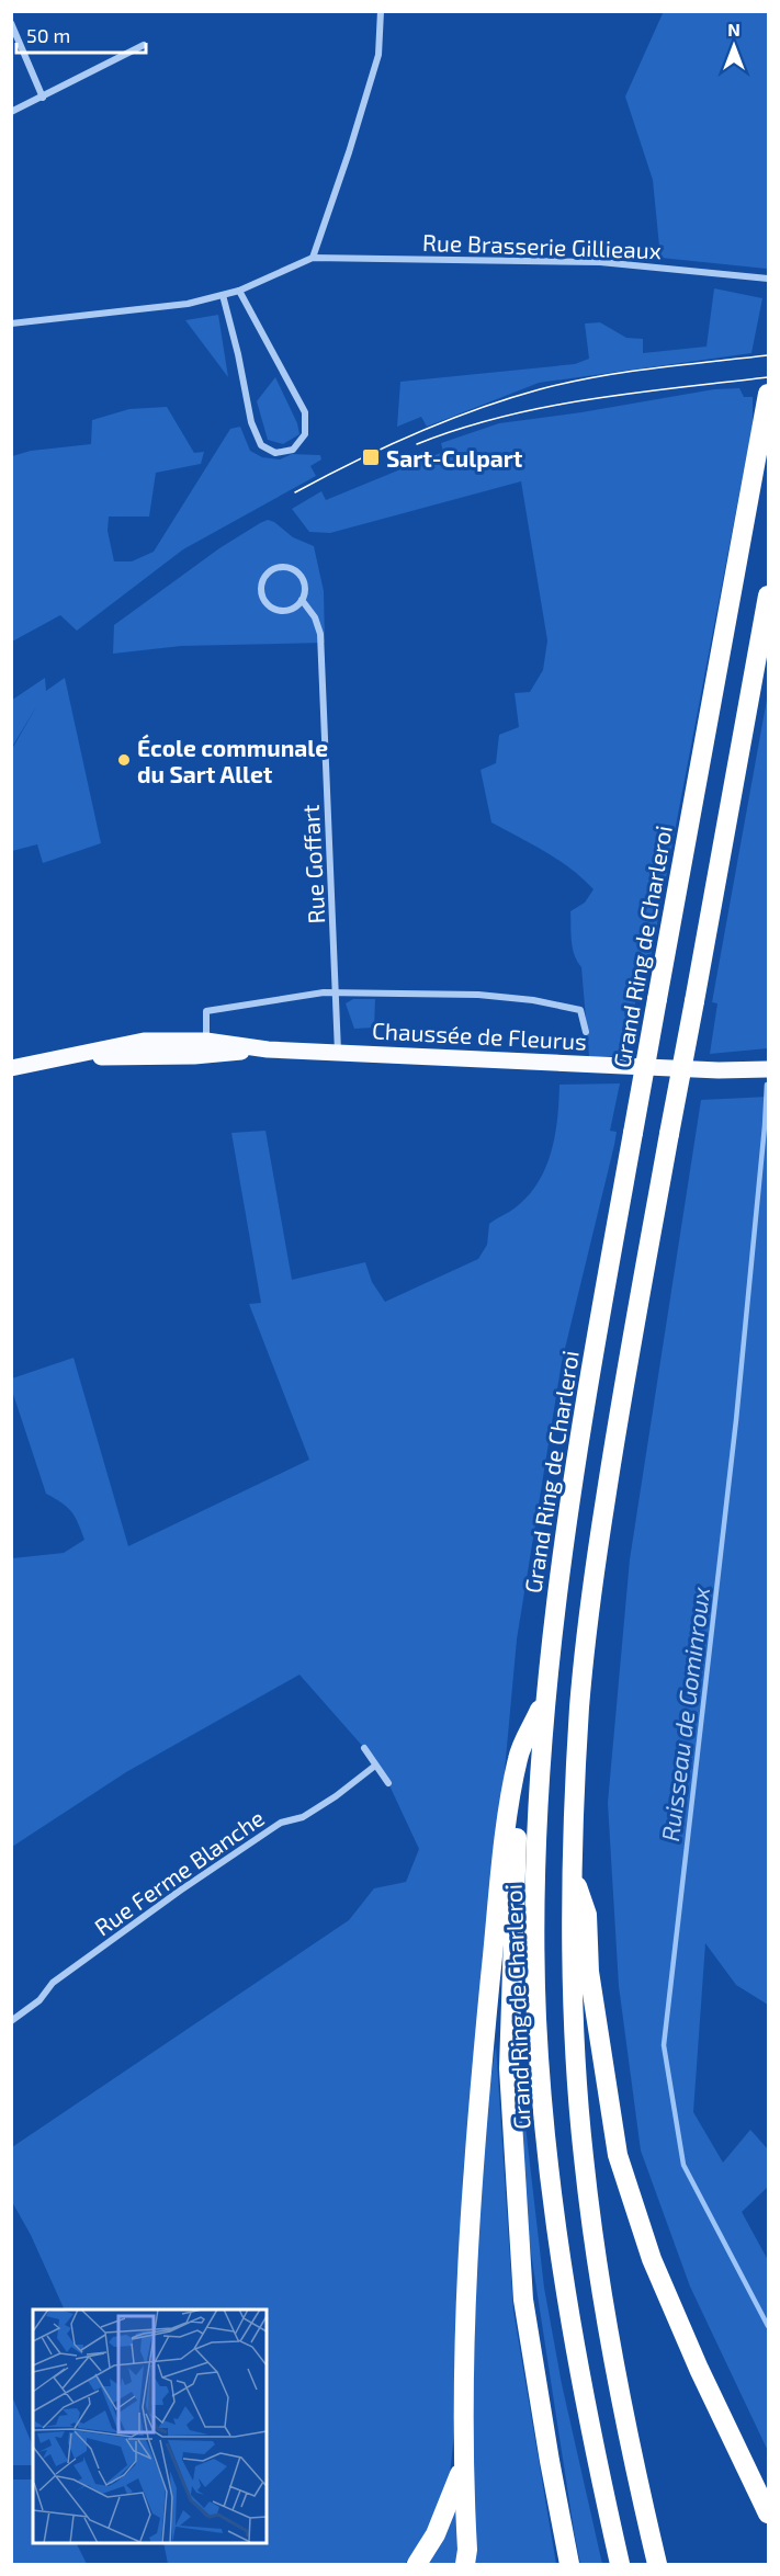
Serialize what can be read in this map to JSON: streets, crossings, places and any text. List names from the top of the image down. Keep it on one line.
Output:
{"streets":{"highway":["Grand Ring de Charleroi"],"main road":["Chaussée de Fleurus"],"street":["Rue Brasserie Gillieaux","Rue Goffart","Rue Ferme Blanche"]},"crossings":[["Rue Goffart","Chaussée de Fleurus"]],"water":["Ruisseau de Gominroux"],"places":{"transit":["Sart-Culpart"],"other":["École communale du Sart Allet"]},"scale_bar":"50 m","north":"top"}
